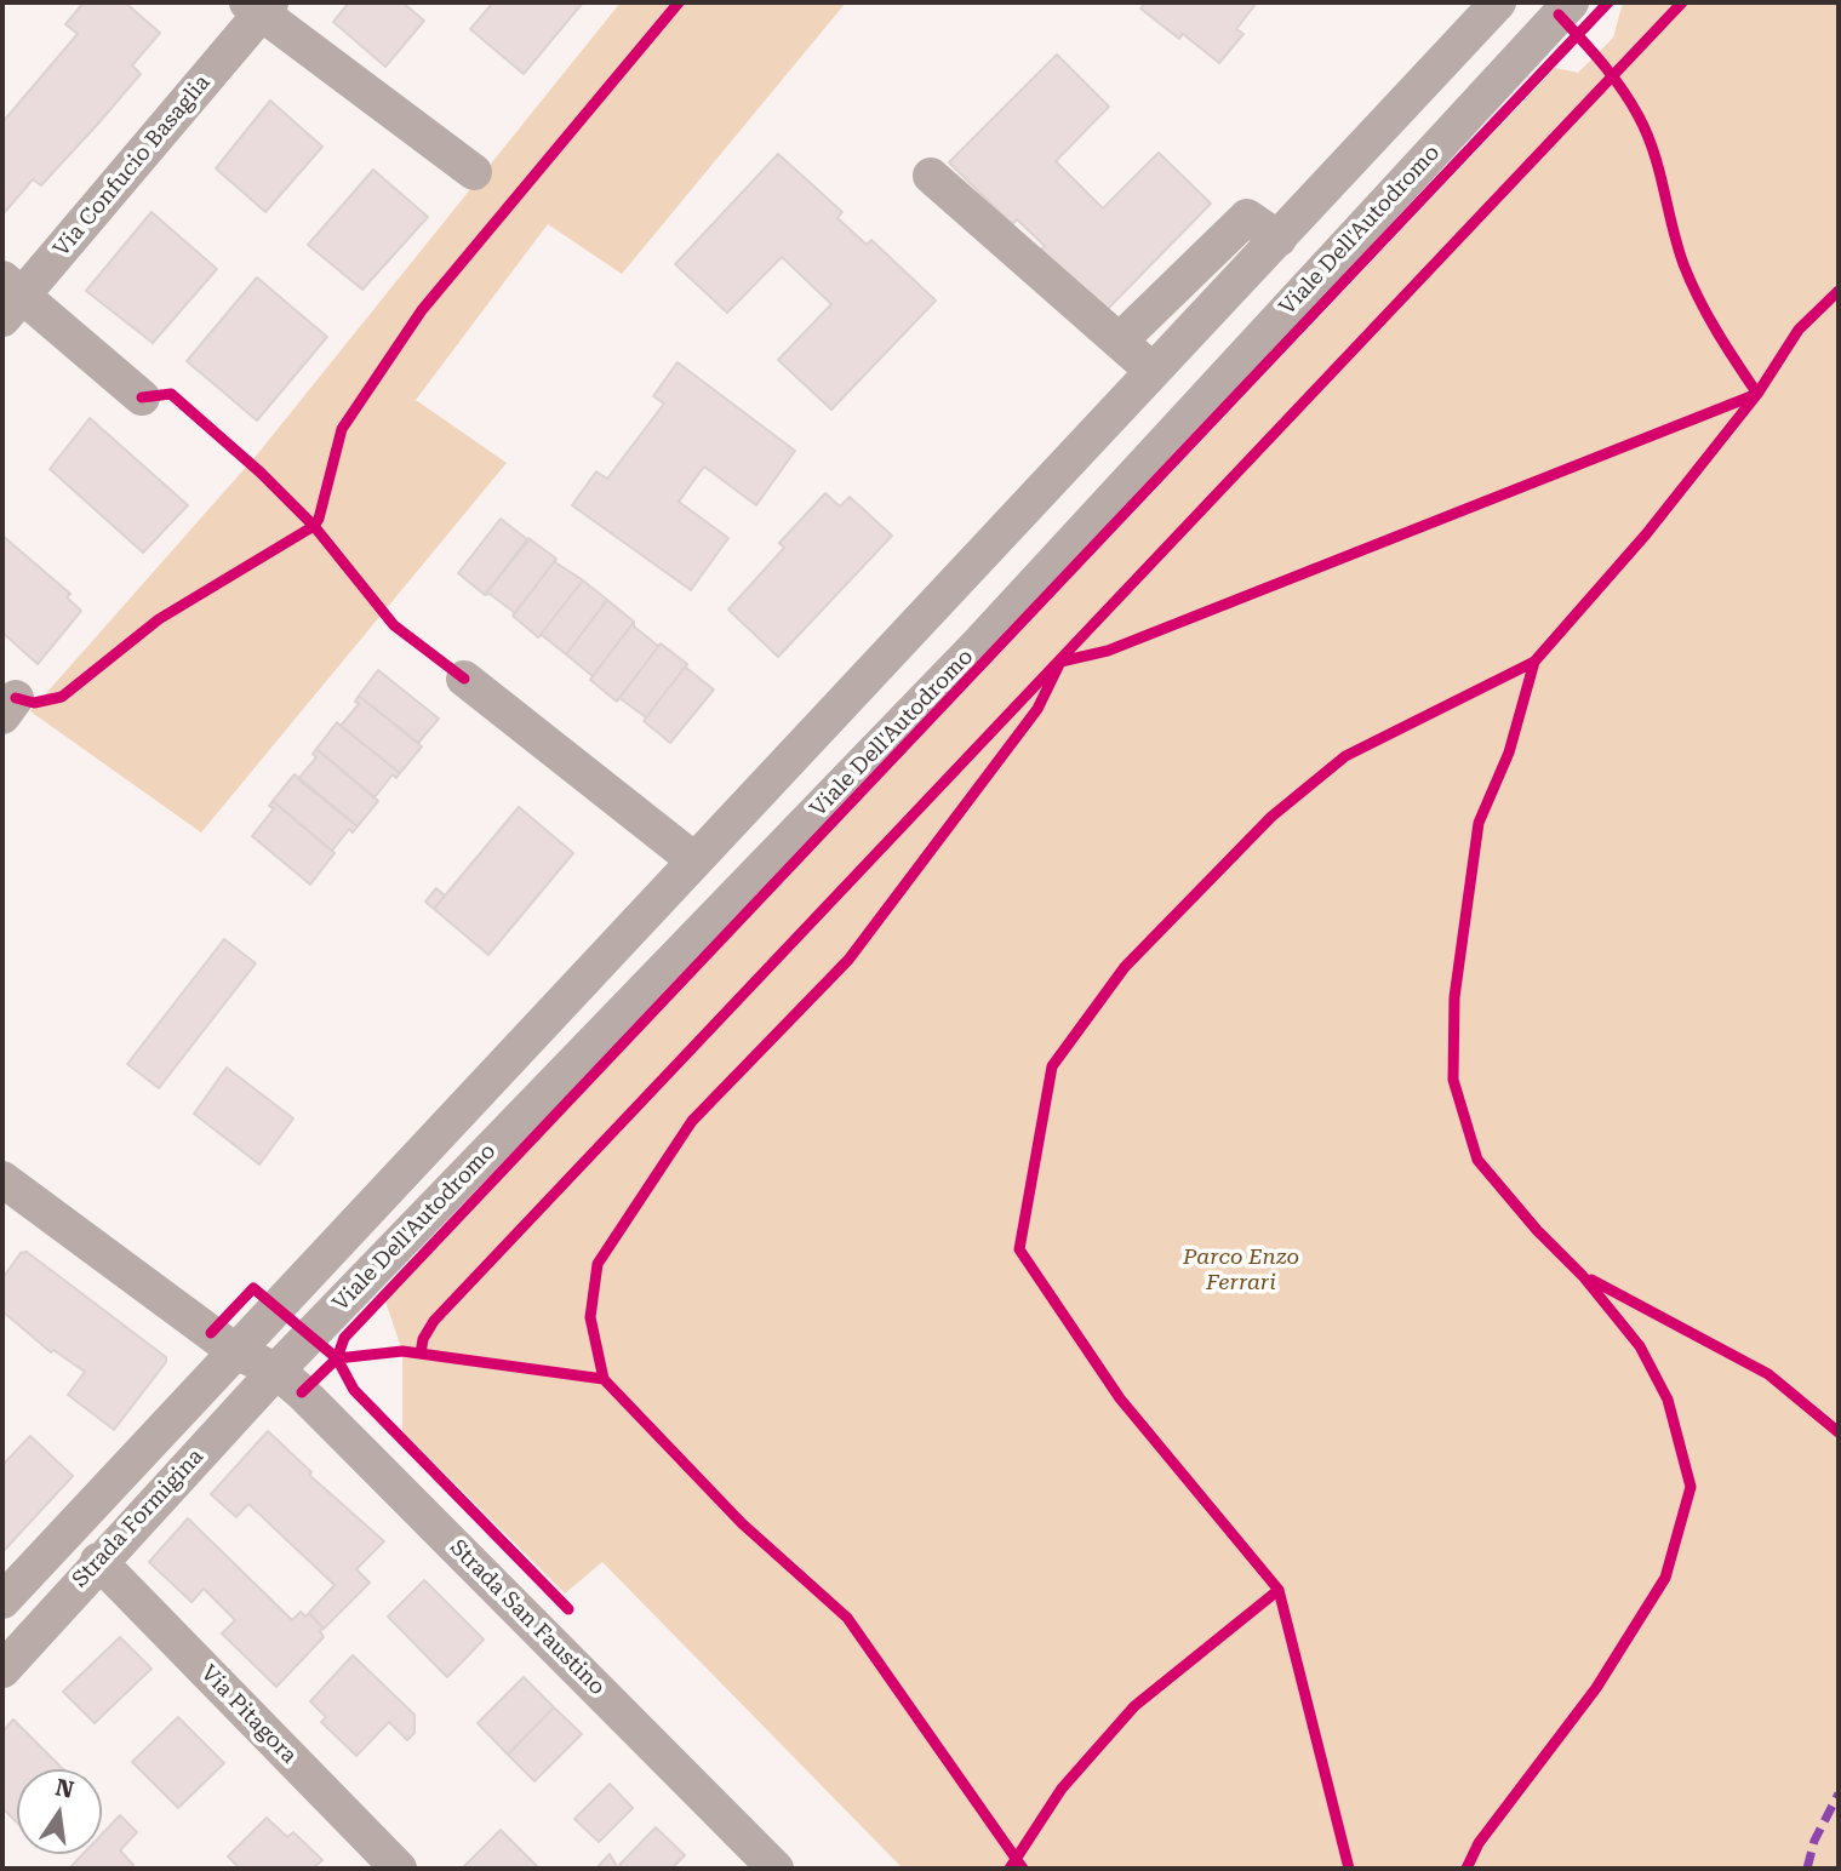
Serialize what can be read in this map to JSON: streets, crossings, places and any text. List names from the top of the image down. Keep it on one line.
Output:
{"streets":{"street":["Via Confucio Basaglia","Viale Dell'Autodromo","Strada Formigina","Strada San Faustino","Via Pitagora"]},"crossings":[["Viale Dell'Autodromo","Strada Formigina"],["Viale Dell'Autodromo","Strada San Faustino"],["Strada Formigina","Strada San Faustino"],["Strada Formigina","Via Pitagora"]],"parks":["Parco Enzo Ferrari"],"north":"top"}
